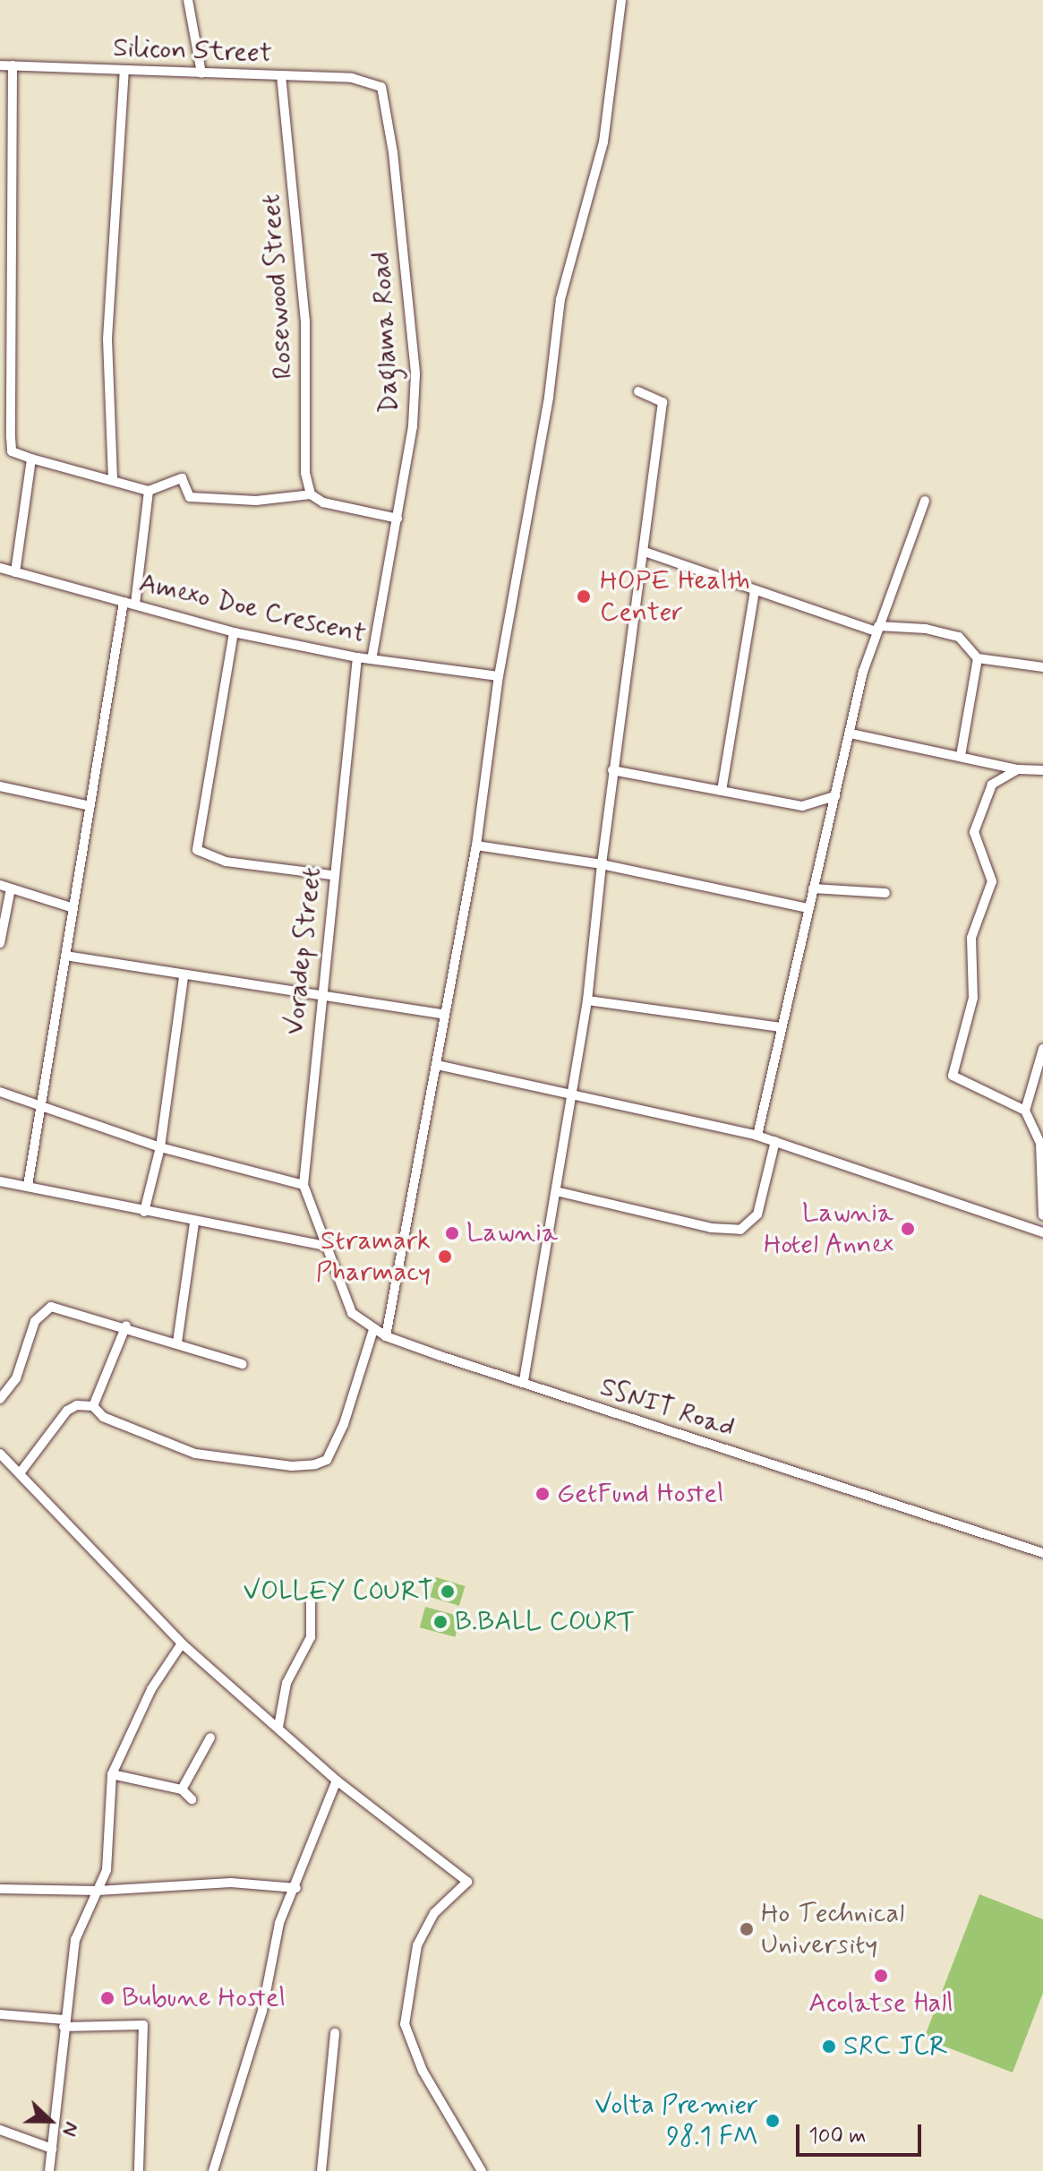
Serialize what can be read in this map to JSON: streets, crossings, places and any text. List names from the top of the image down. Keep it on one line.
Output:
{"streets":{"street":["Silicon Street","Rosewood Street","Daglama Road","Amexo Doe Crescent","Voradep Street","SSNIT Road"]},"crossings":[["Silicon Street","Rosewood Street"],["Silicon Street","Daglama Road"],["Daglama Road","Amexo Doe Crescent"],["Amexo Doe Crescent","Voradep Street"],["Voradep Street","SSNIT Road"]],"places":["HOPE Health Center","Lawnia Hotel Annex","Lawnia","Stramark Pharmacy","GetFund Hostel","VOLLEY COURT","B.BALL COURT","Ho Technical University","Acolatse Hall","Bubune Hostel","SRC JCR","Volta Premier 98.1 FM"],"scale_bar":"100 m","north":"right"}
